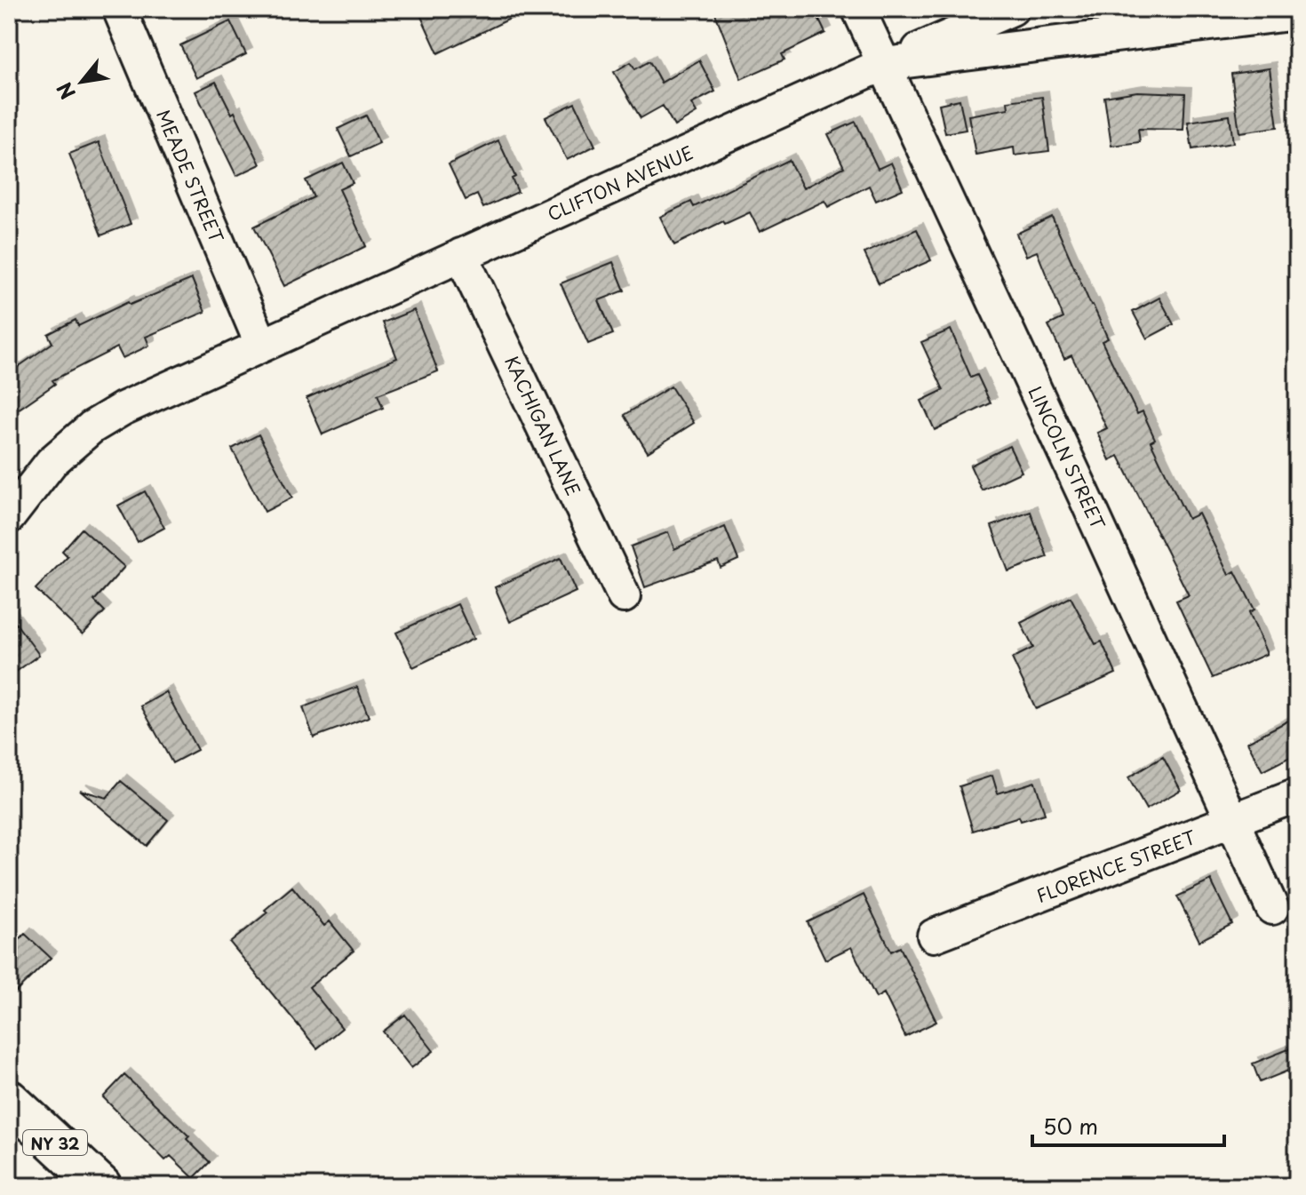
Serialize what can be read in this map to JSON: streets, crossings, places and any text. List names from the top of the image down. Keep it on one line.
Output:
{"streets":{"main road":["NY 32"],"street":["MEADE STREET","CLIFTON AVENUE","KACHIGAN LANE","LINCOLN STREET","FLORENCE STREET"]},"crossings":[["MEADE STREET","CLIFTON AVENUE"],["CLIFTON AVENUE","KACHIGAN LANE"],["CLIFTON AVENUE","LINCOLN STREET"],["LINCOLN STREET","FLORENCE STREET"]],"scale_bar":"50 m","north":"bottom left"}
